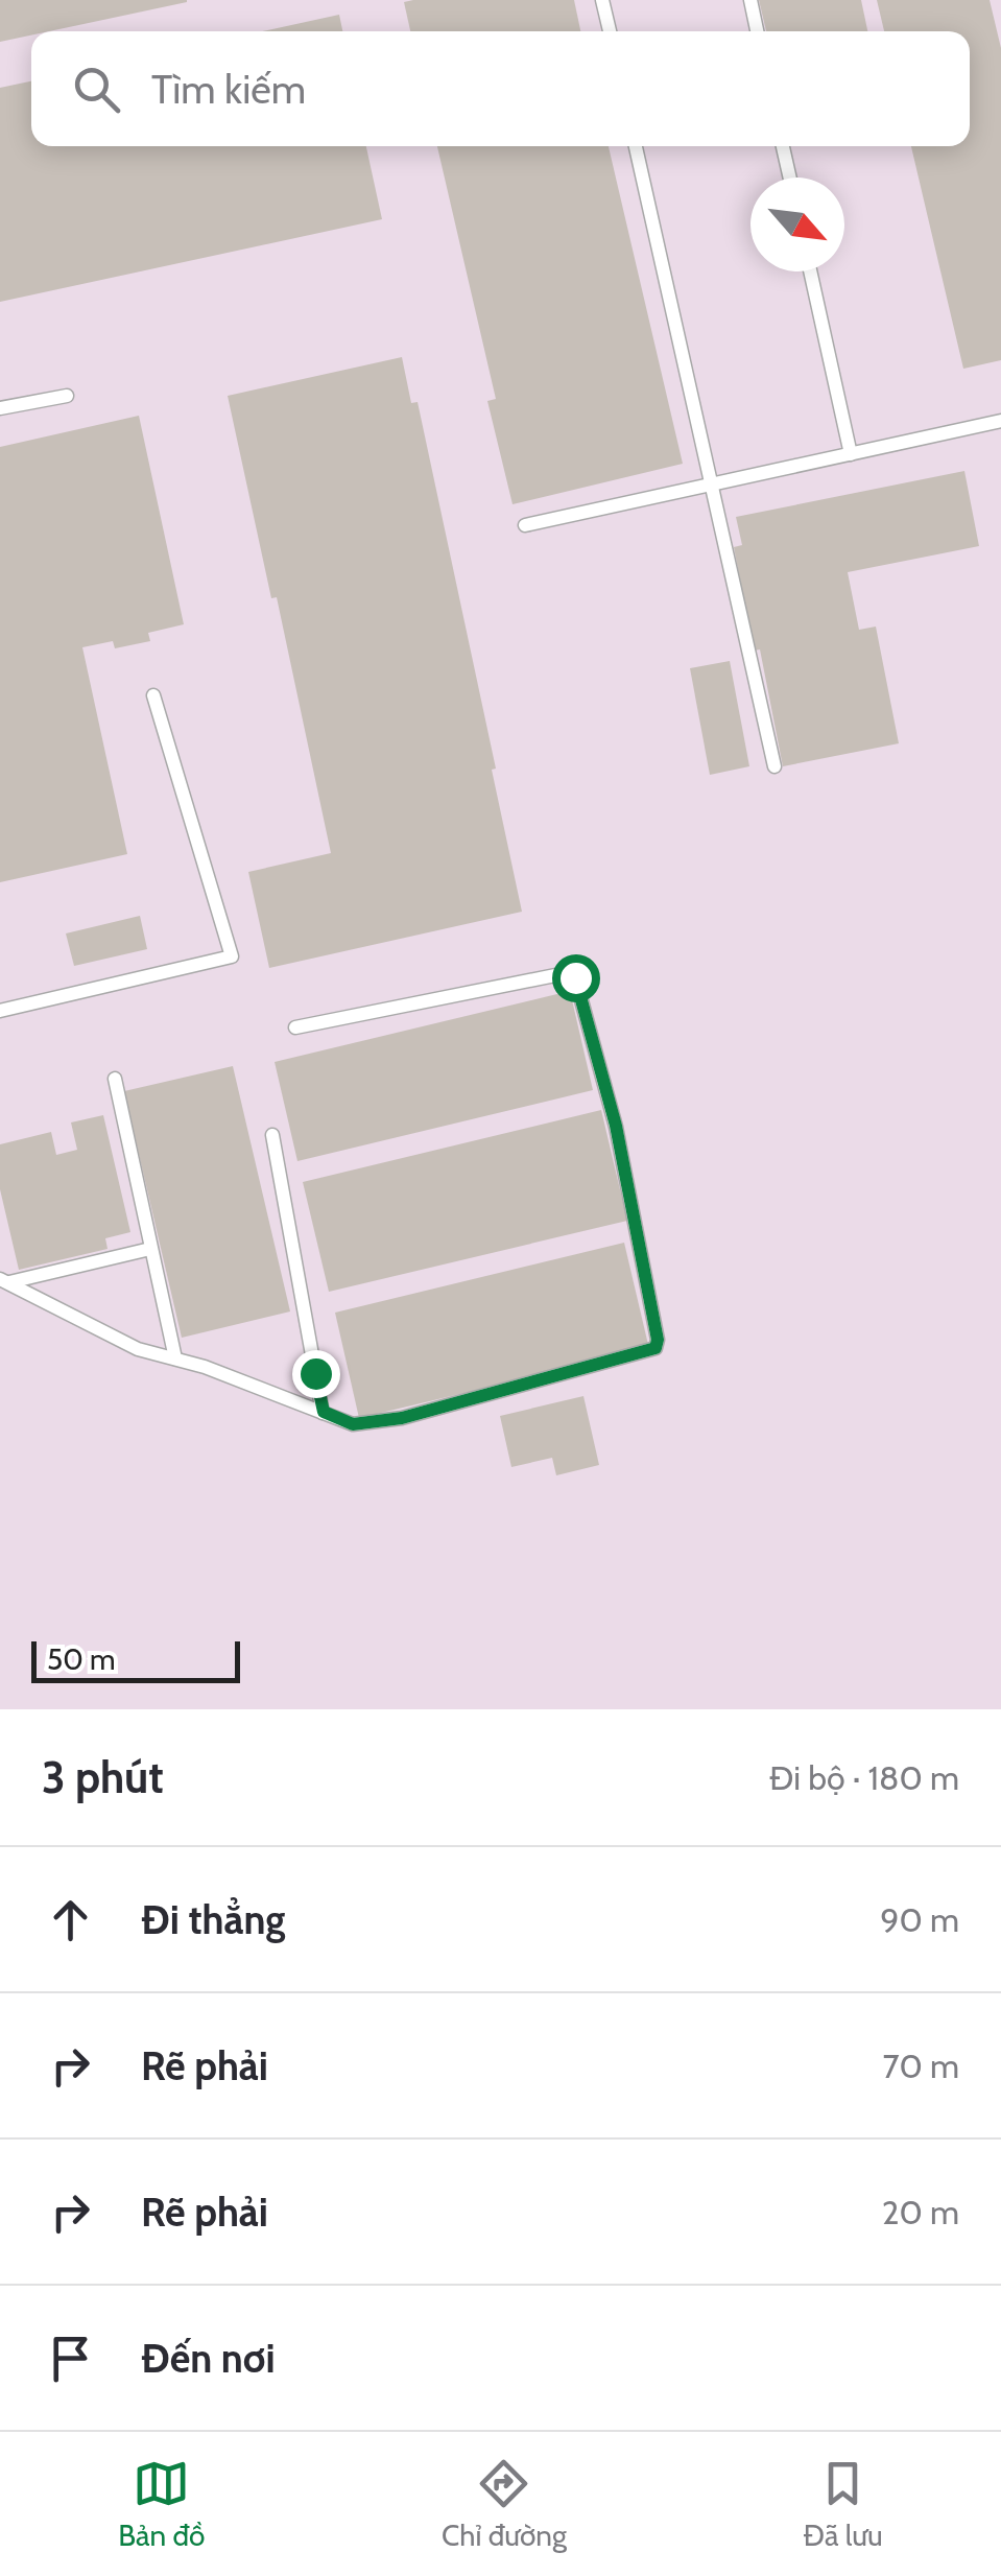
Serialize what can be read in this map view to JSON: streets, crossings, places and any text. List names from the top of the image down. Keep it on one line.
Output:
{"scale_bar":"50 m","north":"bottom right","page":{"search":"Tìm kiếm","scale":"50 m","heading":["3 phút","Đi bộ · 180 m"],"list":[["Đi thẳng","90 m"],["Rẽ phải","70 m"],["Rẽ phải","20 m"],"Đến nơi"],"nav":["Bản đồ","Chỉ đường","Đã lưu"]}}
